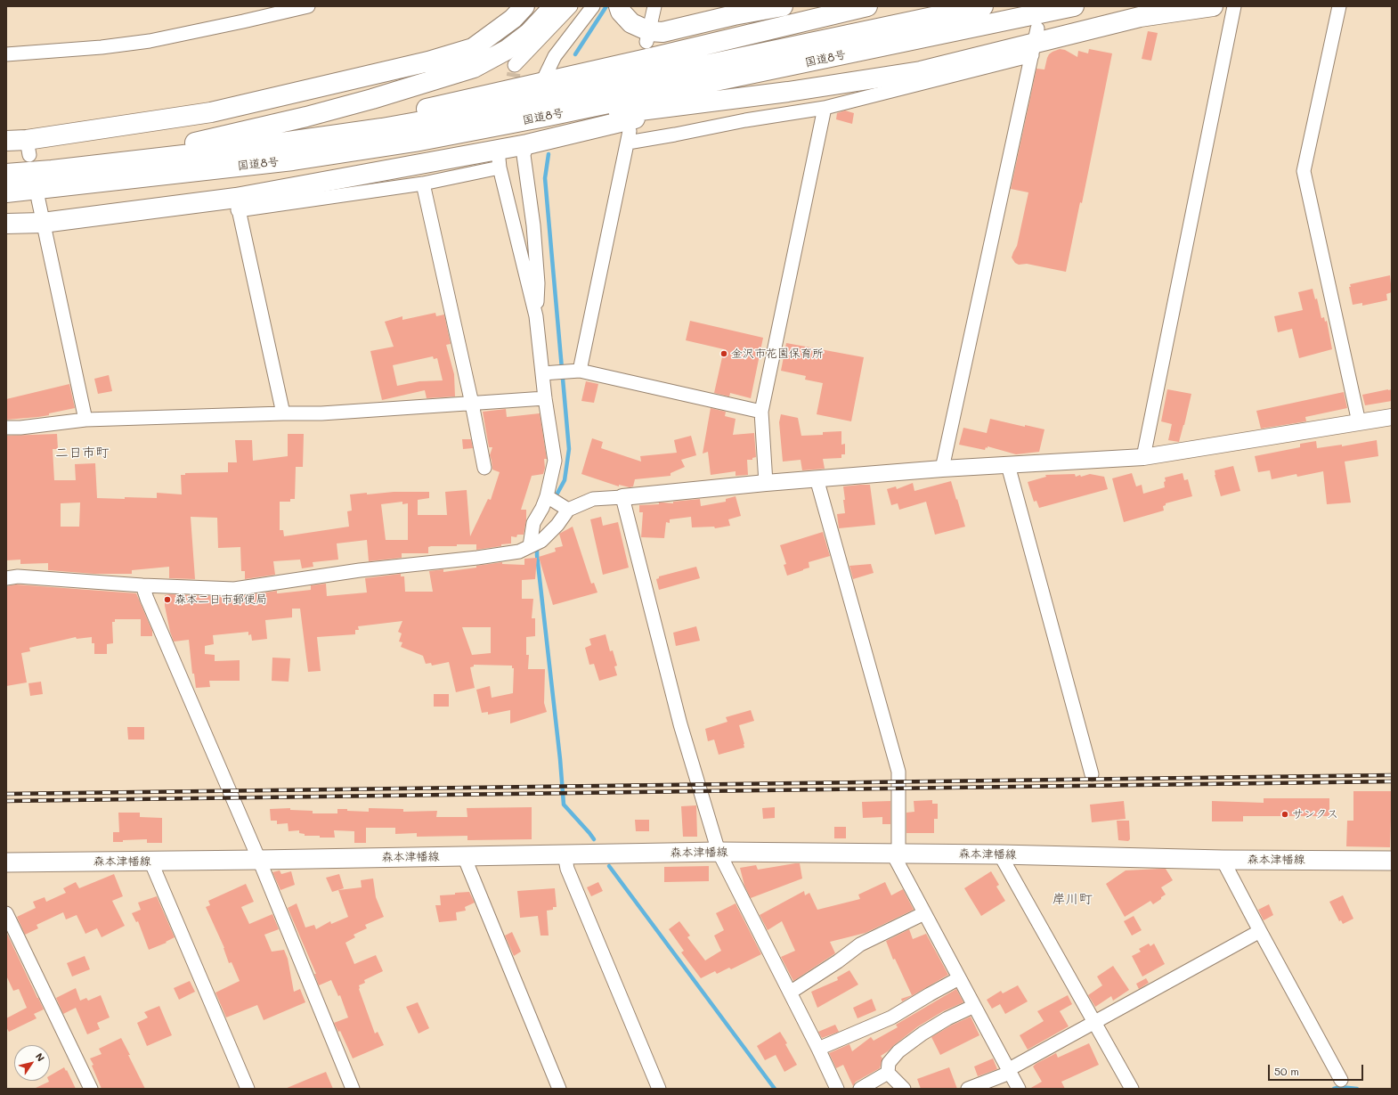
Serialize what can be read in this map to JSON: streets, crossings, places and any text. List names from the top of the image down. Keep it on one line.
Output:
{"streets":{"highway":["国道8号"],"main road":["森本津幡線"]},"districts":["二日市町","岸川町"],"places":["金沢市花園保育所","森本二日市郵便局","サンクス"],"scale_bar":"50 m","north":"top right"}
